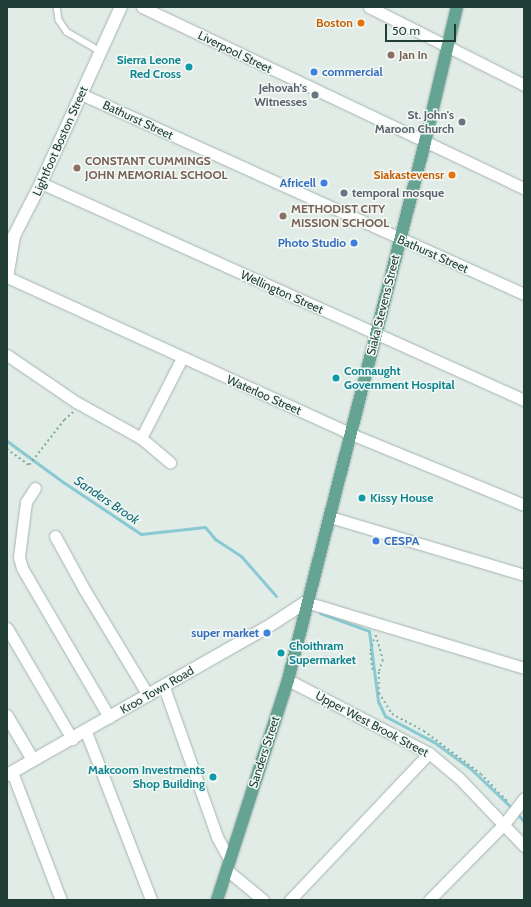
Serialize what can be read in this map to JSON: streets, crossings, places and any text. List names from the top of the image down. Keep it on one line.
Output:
{"streets":{"main road":["Lightfoot Boston Street","Siaka Stevens Street","Kroo Town Road","Sanders Street"],"street":["Liverpool Street","Bathurst Street","Wellington Street","Waterloo Street","Upper West Brook Street"]},"crossings":[["Liverpool Street","Siaka Stevens Street"],["Bathurst Street","Lightfoot Boston Street"],["Bathurst Street","Siaka Stevens Street"],["Lightfoot Boston Street","Wellington Street"],["Lightfoot Boston Street","Waterloo Street"],["Wellington Street","Siaka Stevens Street"],["Siaka Stevens Street","Waterloo Street"],["Siaka Stevens Street","Kroo Town Road"],["Siaka Stevens Street","Sanders Street"],["Kroo Town Road","Sanders Street"],["Upper West Brook Street","Sanders Street"]],"water":["Sanders Brook"],"places":["Boston","Jan In","Sierra Leone Red Cross","commercial","Jehovah’s Witnesses","St. John's Maroon Church","CONSTANT CUMMINGS JOHN MEMORIAL SCHOOL","Siakastevensr","Africell","temporal mosque","METHODIST CITY MISSION SCHOOL","Photo Studio","Connaught Government Hospital","Kissy House","CESPA","super market","Choithram Supermarket","Makcoom Investments Shop Building"],"scale_bar":"50 m"}
